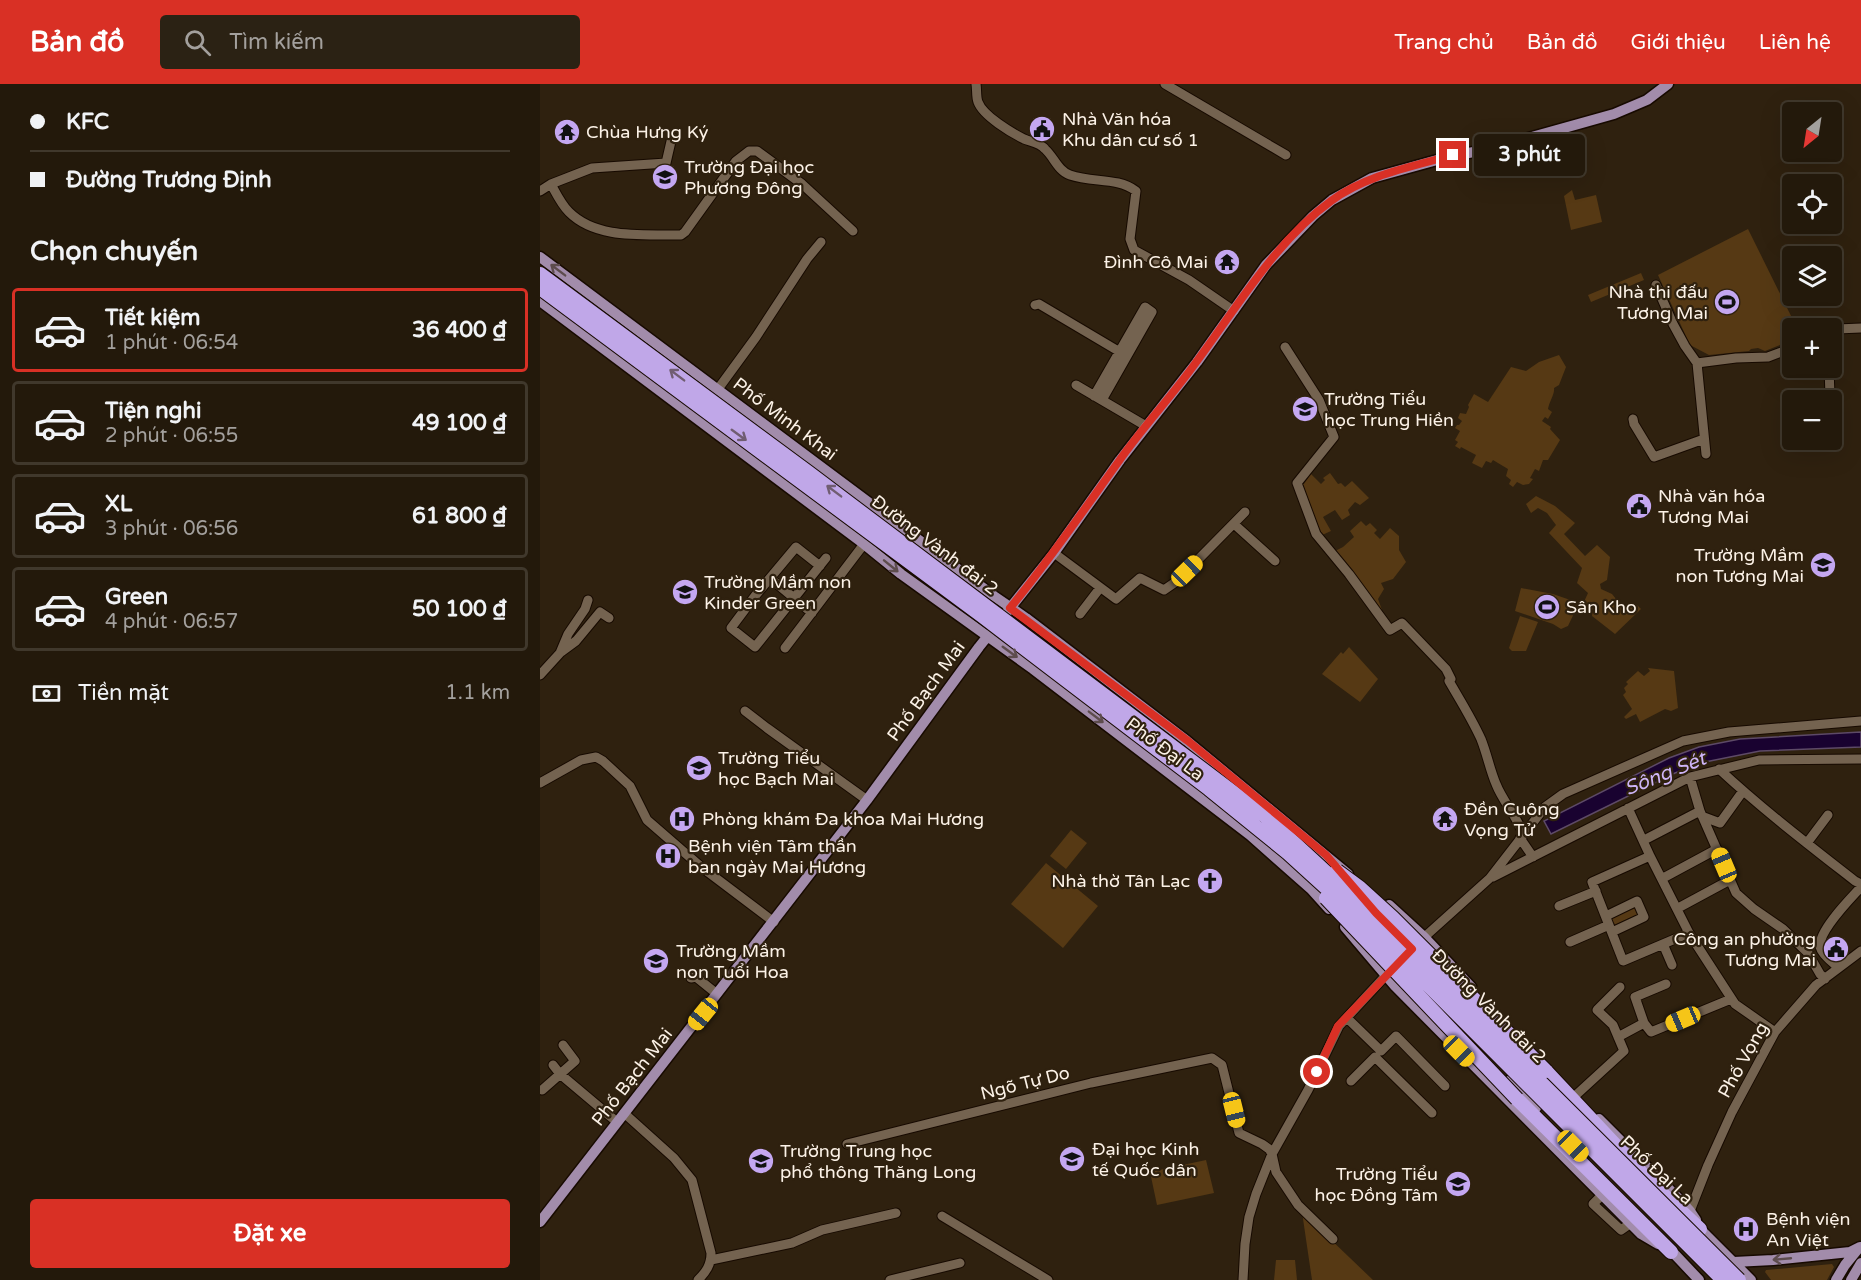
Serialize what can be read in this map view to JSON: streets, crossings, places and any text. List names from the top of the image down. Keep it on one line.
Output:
{"streets":{"highway":["Đường Vành đai 2"],"main road":["Phố Minh Khai","Phố Bạch Mai","Phố Đại La"],"street":["Phố Vọng","Ngõ Tự Do"]},"crossings":[["Phố Minh Khai","Phố Bạch Mai"],["Phố Minh Khai","Phố Đại La"],["Phố Bạch Mai","Phố Đại La"],["Phố Đại La","Phố Vọng"]],"water":["Sông Sét"],"places":{"public building":["Nhà Văn hóa Khu dân cư số 1","Nhà văn hóa Tương Mai","Công an phường Tương Mai"],"temple":["Chùa Hưng Ký","Đình Cô Mai","Đền Cuông Vọng Tử"],"school or university":["Trường Đại học Phương Đông","Trường Tiểu học Trung Hiền","Trường Mầm non Tương Mai","Trường Mầm non Kinder Green","Trường Tiểu học Bạch Mai","Trường Mầm non Tuổi Hoa","Đại học Kinh tế Quốc dân","Trường Trung học phổ thông Thăng Long","Trường Tiểu học Đồng Tâm"],"sports":["Nhà thi đấu Tương Mai","Sân Kho"],"hospital":["Phòng khám Đa khoa Mai Hương","Bệnh viện Tâm thần ban ngày Mai Hương","Bệnh viện An Việt"],"church":["Nhà thờ Tân Lạc"]},"north":"bottom left","page":{"header":"Bản đồ","search":"Tìm kiếm","nav":["Trang chủ","Bản đồ","Giới thiệu","Liên hệ"],"banner":["KFC","Đường Trương Định"],"map_buttons":["+","−"],"bubble":"3 phút","heading":"Chọn chuyến","list":[{"name":"Tiết kiệm","note":"1 phút · 06:54","value":"36 400 ₫"},{"name":"Tiện nghi","note":"2 phút · 06:55","value":"49 100 ₫"},{"name":"XL","note":"3 phút · 06:56","value":"61 800 ₫"},{"name":"Green","note":"4 phút · 06:57","value":"50 100 ₫"}],"pay":["Tiền mặt","1.1 km"],"buttons":"Đặt xe"}}
